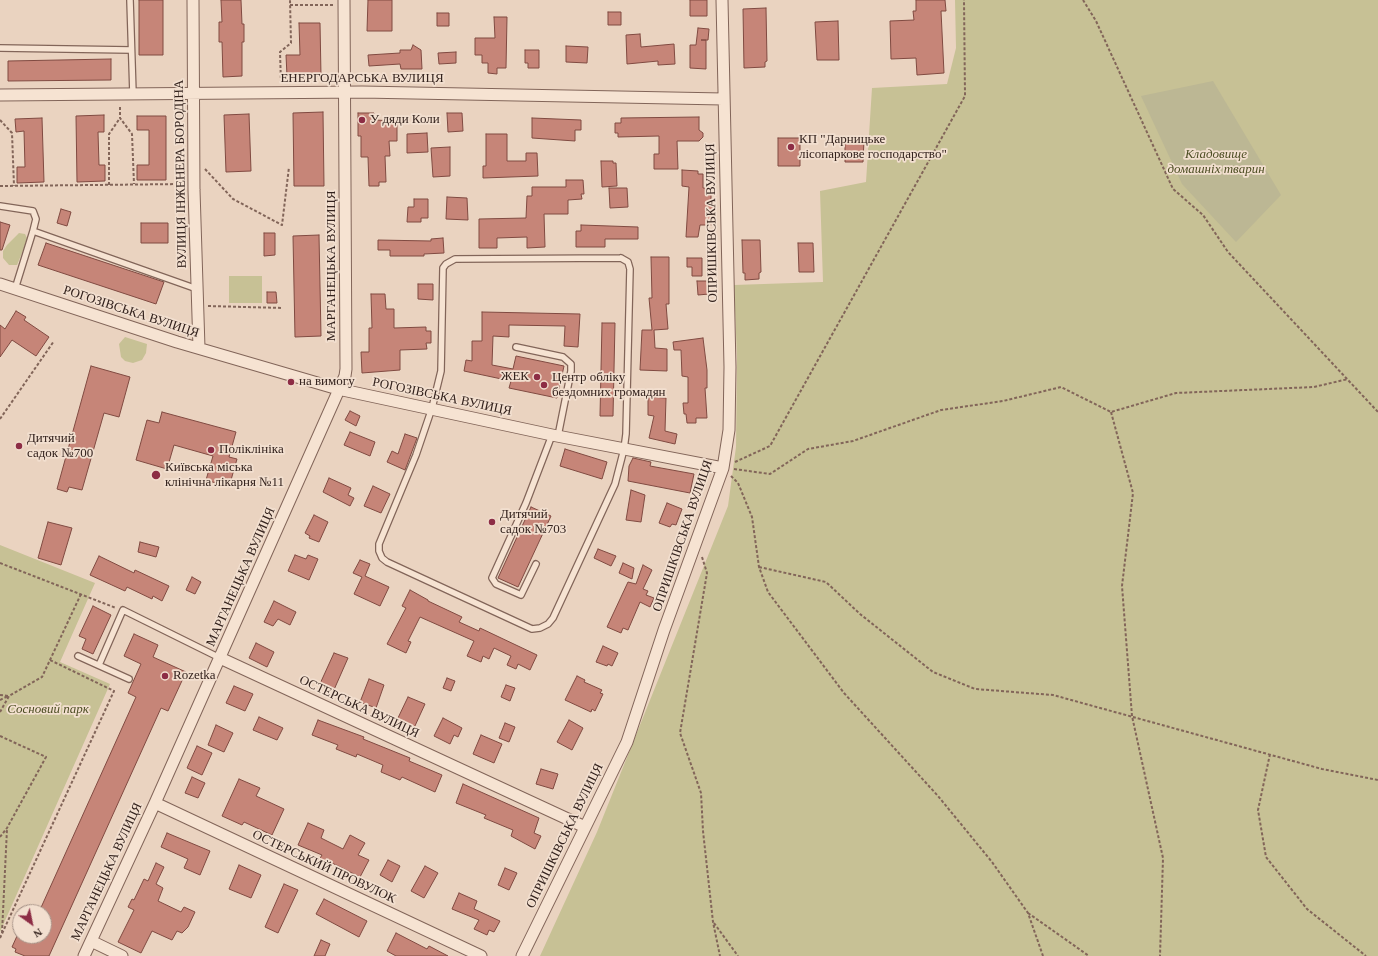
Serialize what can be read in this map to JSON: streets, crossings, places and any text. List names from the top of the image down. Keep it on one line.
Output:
{"streets":{"street":["ЕНЕРГОДАРСЬКА ВУЛИЦЯ","ВУЛИЦЯ ІНЖЕНЕРА БОРОДІНА","ОПРИШКІВСЬКА ВУЛИЦЯ","МАРГАНЕЦЬКА ВУЛИЦЯ","РОГОЗІВСЬКА ВУЛИЦЯ","ОСТЕРСЬКА ВУЛИЦЯ","ОСТЕРСЬКИЙ ПРОВУЛОК"]},"crossings":[["ЕНЕРГОДАРСЬКА ВУЛИЦЯ","ВУЛИЦЯ ІНЖЕНЕРА БОРОДІНА"],["ЕНЕРГОДАРСЬКА ВУЛИЦЯ","ОПРИШКІВСЬКА ВУЛИЦЯ"],["ЕНЕРГОДАРСЬКА ВУЛИЦЯ","МАРГАНЕЦЬКА ВУЛИЦЯ"],["ВУЛИЦЯ ІНЖЕНЕРА БОРОДІНА","РОГОЗІВСЬКА ВУЛИЦЯ"],["ОПРИШКІВСЬКА ВУЛИЦЯ","РОГОЗІВСЬКА ВУЛИЦЯ"],["ОПРИШКІВСЬКА ВУЛИЦЯ","ОСТЕРСЬКА ВУЛИЦЯ"],["МАРГАНЕЦЬКА ВУЛИЦЯ","РОГОЗІВСЬКА ВУЛИЦЯ"],["МАРГАНЕЦЬКА ВУЛИЦЯ","ОСТЕРСЬКА ВУЛИЦЯ"],["МАРГАНЕЦЬКА ВУЛИЦЯ","ОСТЕРСЬКИЙ ПРОВУЛОК"]],"parks":["Кладовище домашніх тварин","Сосновий парк"],"places":["У дяди Коли","КП \"Дарницьке лісопаркове господарство\"","ЖЕК","на вимогу","Центр обліку бездомних громадян","Дитячий садок №700","Поліклініка","Київська міська клінічна лікарня №11","Дитячий садок №703","Rozetka"],"north":"bottom right"}
